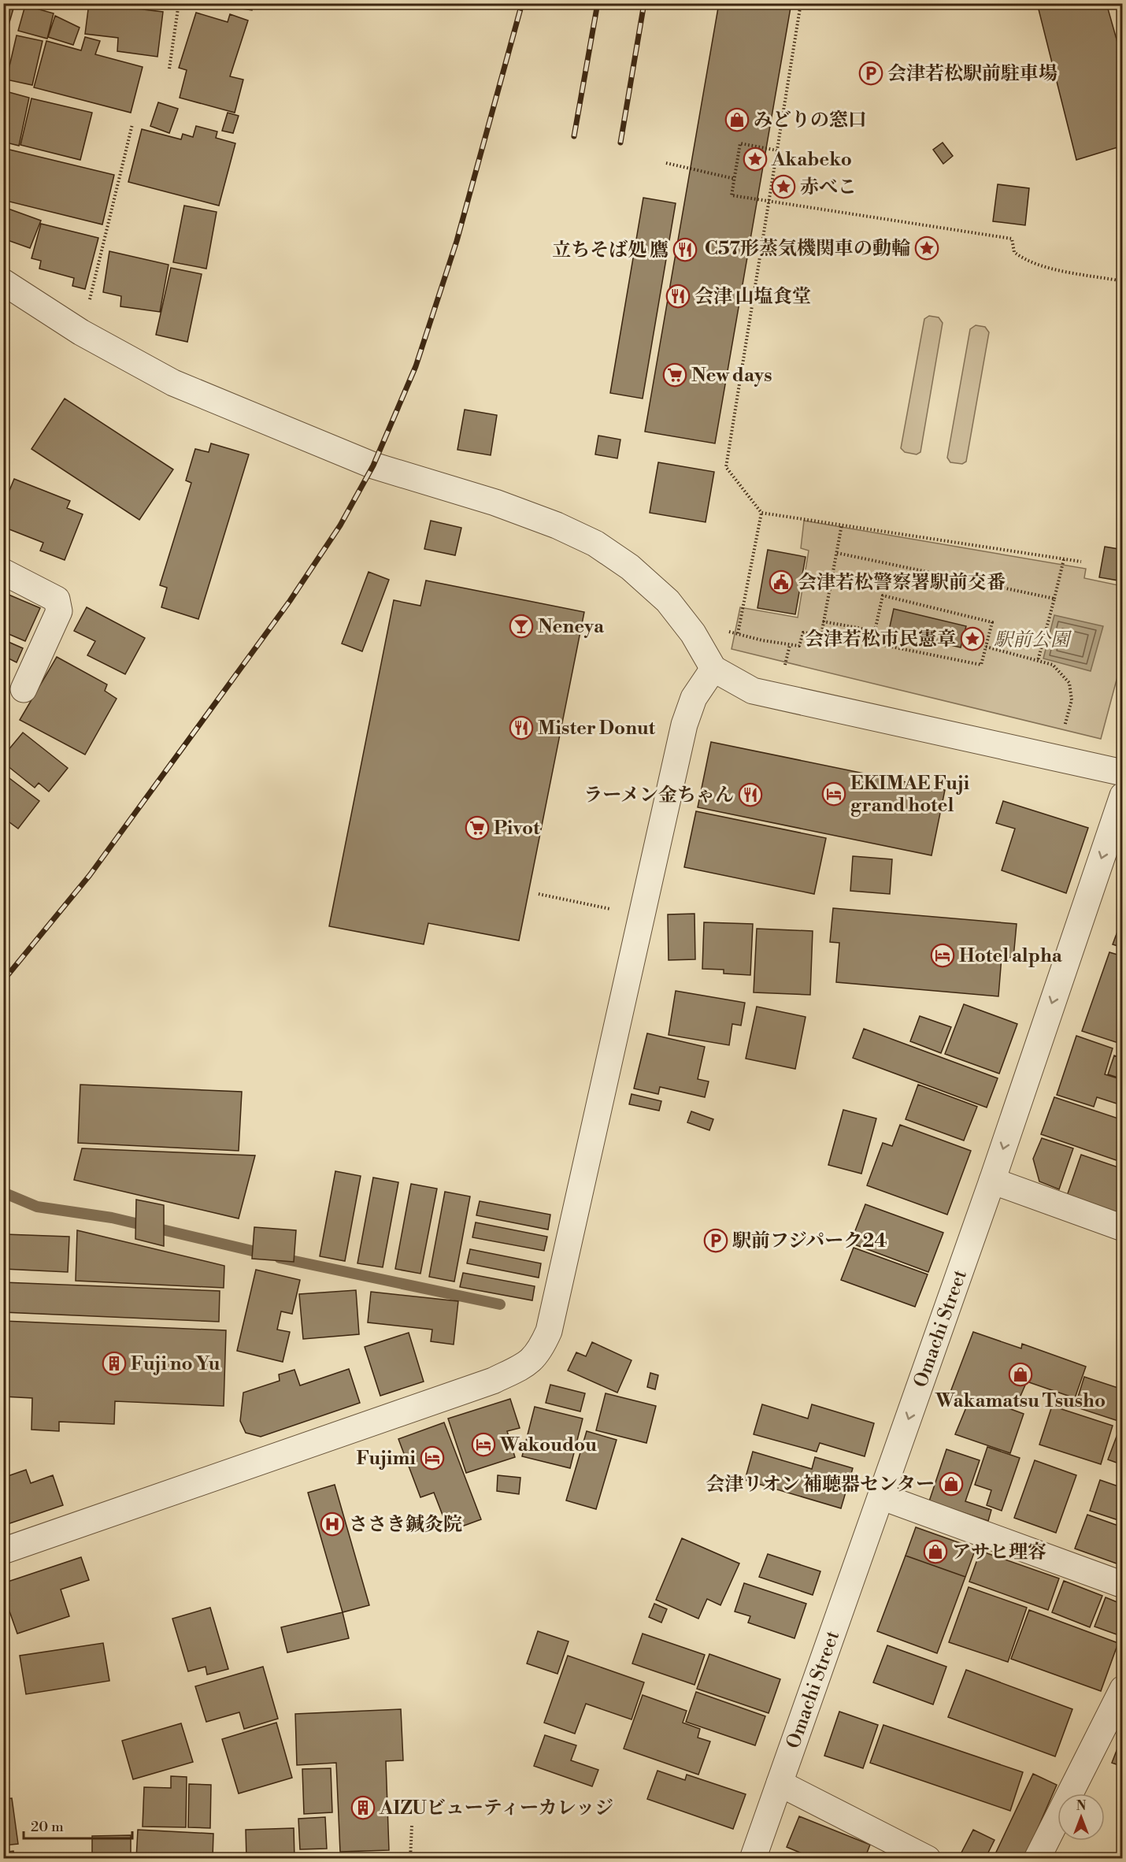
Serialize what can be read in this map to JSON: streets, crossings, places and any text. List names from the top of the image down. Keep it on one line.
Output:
{"streets":{"street":["Omachi Street"]},"one_way":["Omachi Street"],"parks":["駅前公園"],"places":{"parking":["会津若松駅前駐車場","駅前フジパーク24"],"shop":["みどりの窓口","Wakamatsu Tsusho","会津リオン 補聴器センター","アサヒ理容"],"place":["Akabeko","赤べこ","C57形蒸気機関車の動輪","会津若松市民憲章"],"restaurant":["立ちそば処 鷹","会津 山塩食堂","Mister Donut","ラーメン金ちゃん"],"supermarket":["New days","Pivot"],"public building":["会津若松警察署駅前交番"],"bar":["Neneya"],"hotel":["EKIMAE Fuji grand hotel","Hotel alpha","Wakoudou","Fujimi"],"building":["Fuji no Yu","AIZUビューティーカレッジ"],"hospital":["ささき鍼灸院"]},"scale_bar":"20 m","north":"top"}
